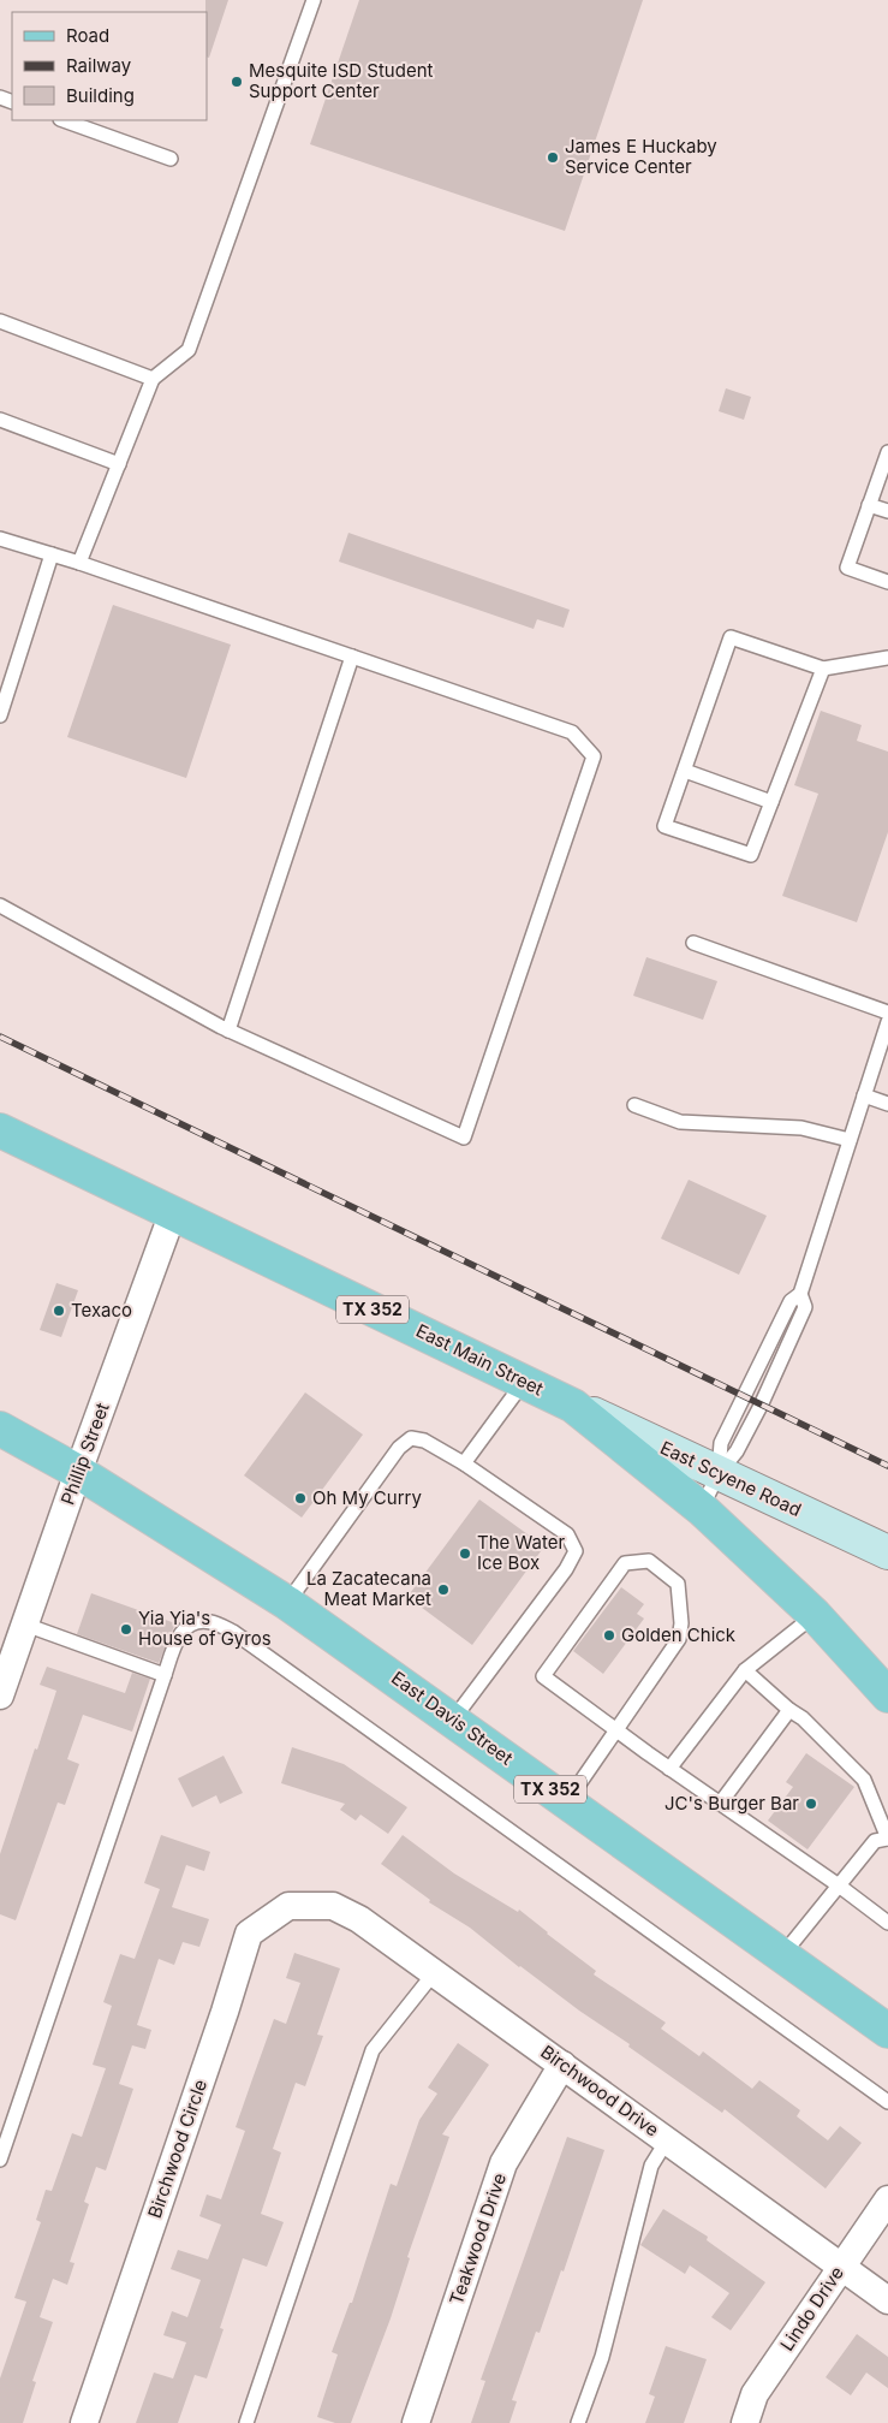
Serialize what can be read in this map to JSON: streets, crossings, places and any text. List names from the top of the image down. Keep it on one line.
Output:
{"streets":{"main road":["TX 352","East Main Street","East Davis Street"],"street":["Phillip Street","East Scyene Road","Birchwood Drive","Birchwood Circle","Teakwood Drive","Lindo Drive"]},"crossings":[["East Main Street","Phillip Street"],["East Main Street","East Scyene Road"],["Phillip Street","East Davis Street"],["Birchwood Drive","Birchwood Circle"],["Birchwood Drive","Teakwood Drive"],["Birchwood Drive","Lindo Drive"]],"places":["Mesquite ISD Student Support Center","James E Huckaby Service Center","Texaco","Oh My Curry","The Water Ice Box","La Zacatecana Meat Market","Yia Yia's House of Gyros","Golden Chick","JC's Burger Bar"],"legend":["Road","Railway","Building"]}
